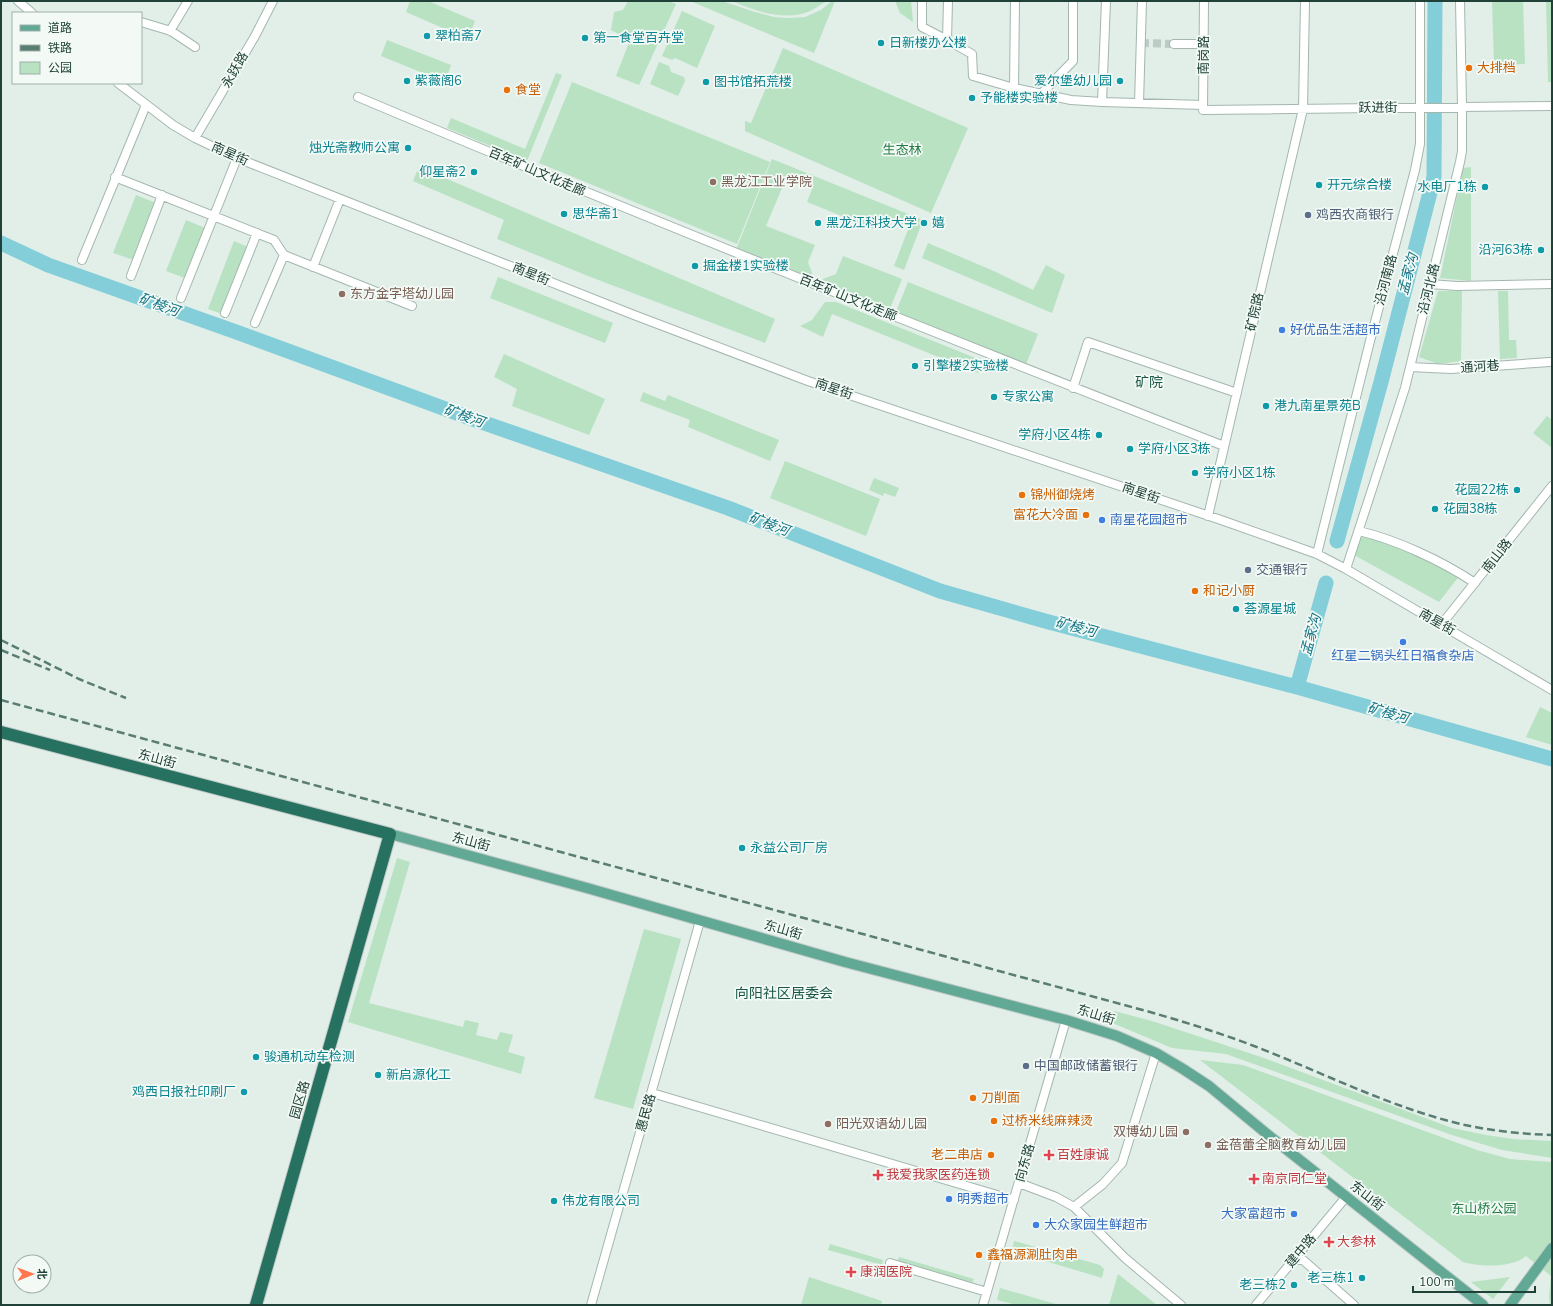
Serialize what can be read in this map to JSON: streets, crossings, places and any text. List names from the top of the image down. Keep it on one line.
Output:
{"streets":{"highway":["东山街","园区路"],"street":["南岗路","永跃路","跃进街","南星街","百年矿山文化走廊","沿河南路","沿河北路","矿院路","通河巷","南山路","惠民路","向东路","建中路"]},"crossings":[["南岗路","跃进街"],["永跃路","南星街"],["跃进街","沿河南路"],["跃进街","沿河北路"],["跃进街","矿院路"],["南星街","沿河南路"],["南星街","沿河北路"],["南星街","矿院路"],["南星街","南山路"],["百年矿山文化走廊","矿院路"],["沿河北路","通河巷"],["东山街","园区路"],["东山街","惠民路"],["东山街","向东路"],["东山街","建中路"]],"districts":["矿院","向阳社区居委会"],"water":["孟家沟","矿棱河"],"parks":["生态林","东山桥公园"],"places":{"other":["翠柏斋7","第一食堂百卉堂","日新楼办公楼","大排档","紫薇阁6","爱尔堡幼儿园","图书馆拓荒楼","食堂","予能楼实验楼","烛光斋教师公寓","仰星斋2","黑龙江工业学院","开元综合楼","水电厂1栋","思华斋1","鸡西农商银行","黑龙江科技大学","嬉","沿河63栋","掘金楼1实验楼","东方金字塔幼儿园","好优品生活超市","引擎楼2实验楼","专家公寓","港九南星景苑B","学府小区4栋","学府小区3栋","学府小区1栋","花园22栋","锦州御烧烤","花园38栋","富花大冷面","南星花园超市","交通银行","和记小厨","荟源星城","红星二锅头红日福食杂店","永益公司厂房","骏通机动车检测","中国邮政储蓄银行","新启源化工","鸡西日报社印刷厂","刀削面","过桥米线麻辣烫","阳光双语幼儿园","双博幼儿园","金蓓蕾全脑教育幼儿园","老二串店","明秀超市","伟龙有限公司","大家富超市","大众家园生鲜超市","鑫福源涮肚肉串","老三栋1","老三栋2"],"health":["百姓康诚","我爱我家医药连锁","南京同仁堂","大参林","康润医院"]},"legend":["道路","铁路","公园"],"scale_bar":"100 m","north":"right"}
